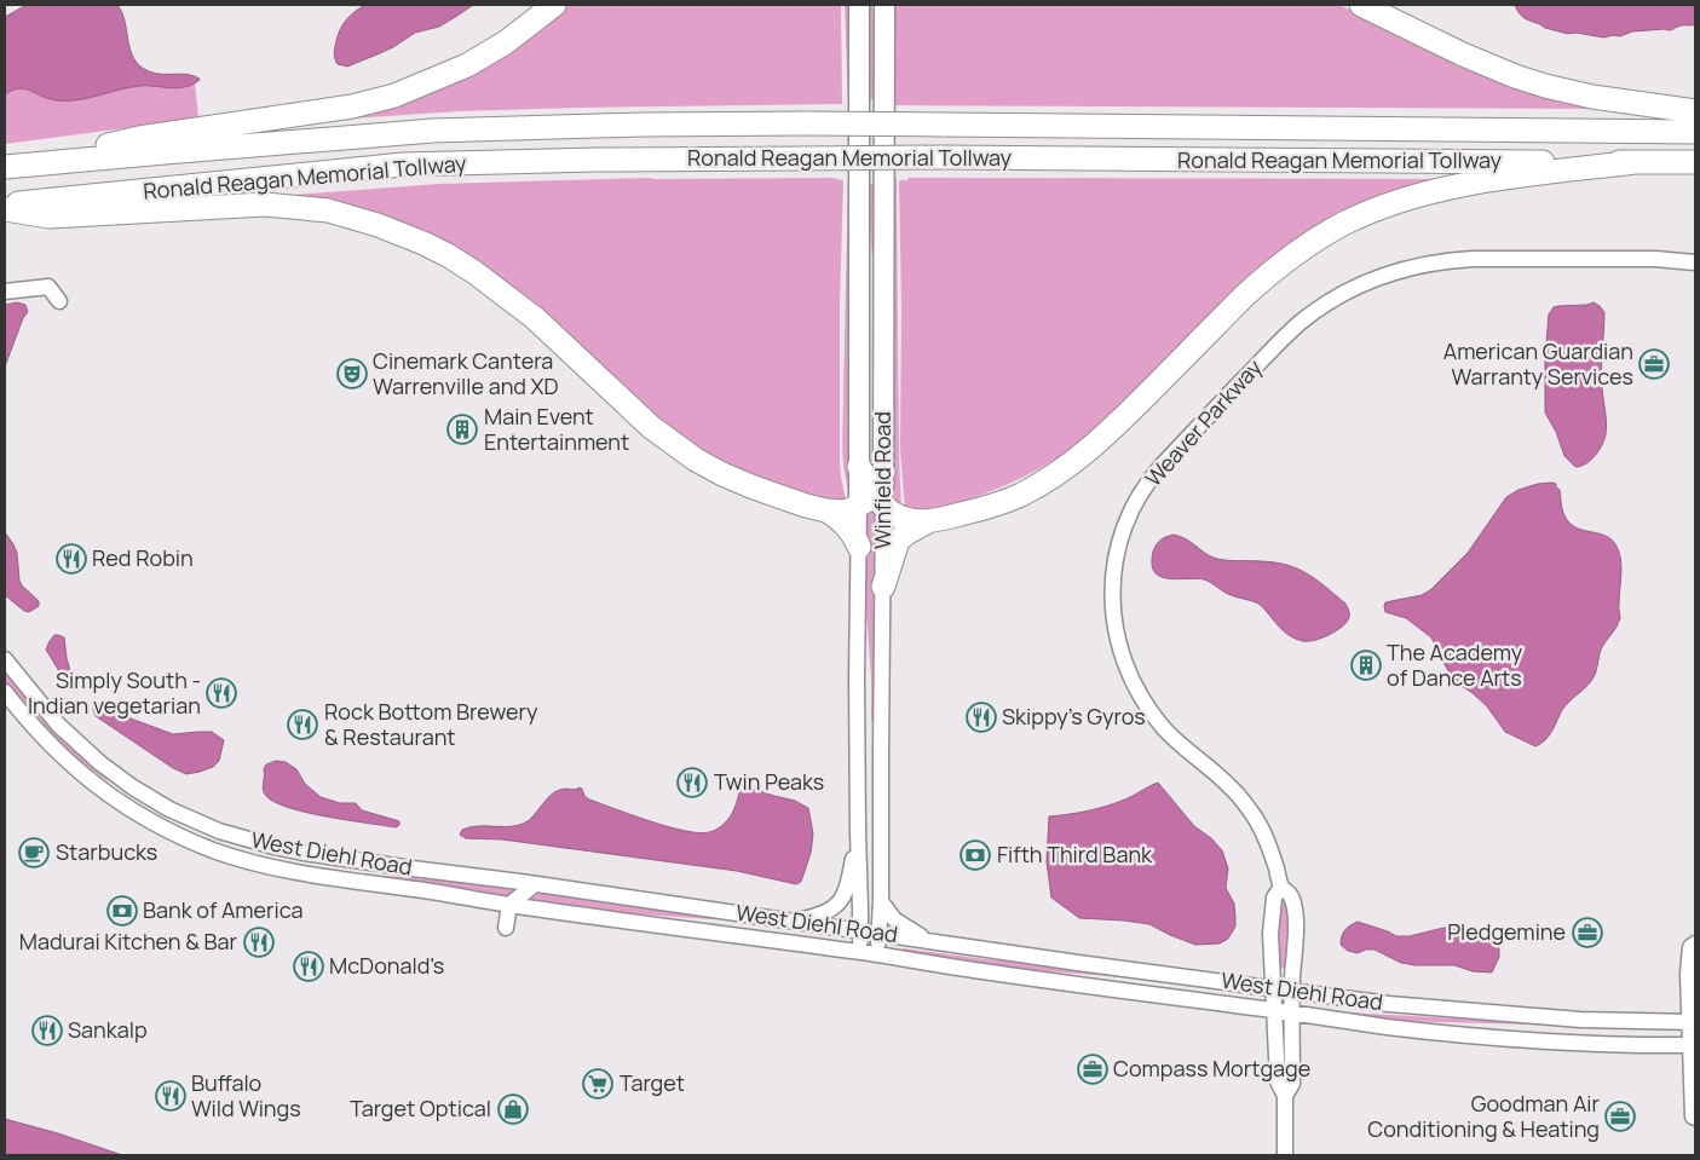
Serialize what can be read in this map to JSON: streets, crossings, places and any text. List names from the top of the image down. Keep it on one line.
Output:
{"streets":{"highway":["Ronald Reagan Memorial Tollway"],"main road":["Winfield Road"],"street":["Weaver Parkway","West Diehl Road"]},"crossings":[["Weaver Parkway","West Diehl Road"],["Winfield Road","West Diehl Road"]],"places":{"office":["American Guardian Warranty Services","Pledgemine","Compass Mortgage","Goodman Air Conditioning & Heating"],"theatre":["Cinemark Cantera Warrenville and XD"],"building":["Main Event Entertainment","The Academy of Dance Arts"],"restaurant":["Red Robin","Simply South - Indian vegetarian","Skippy's Gyros","Rock Bottom Brewery & Restaurant","Twin Peaks","Madurai Kitchen & Bar","McDonald's","Sankalp","Buffalo Wild Wings"],"cafe":["Starbucks"],"bank":["Fifth Third Bank","Bank of America"],"supermarket":["Target"],"shop":["Target Optical"]}}
